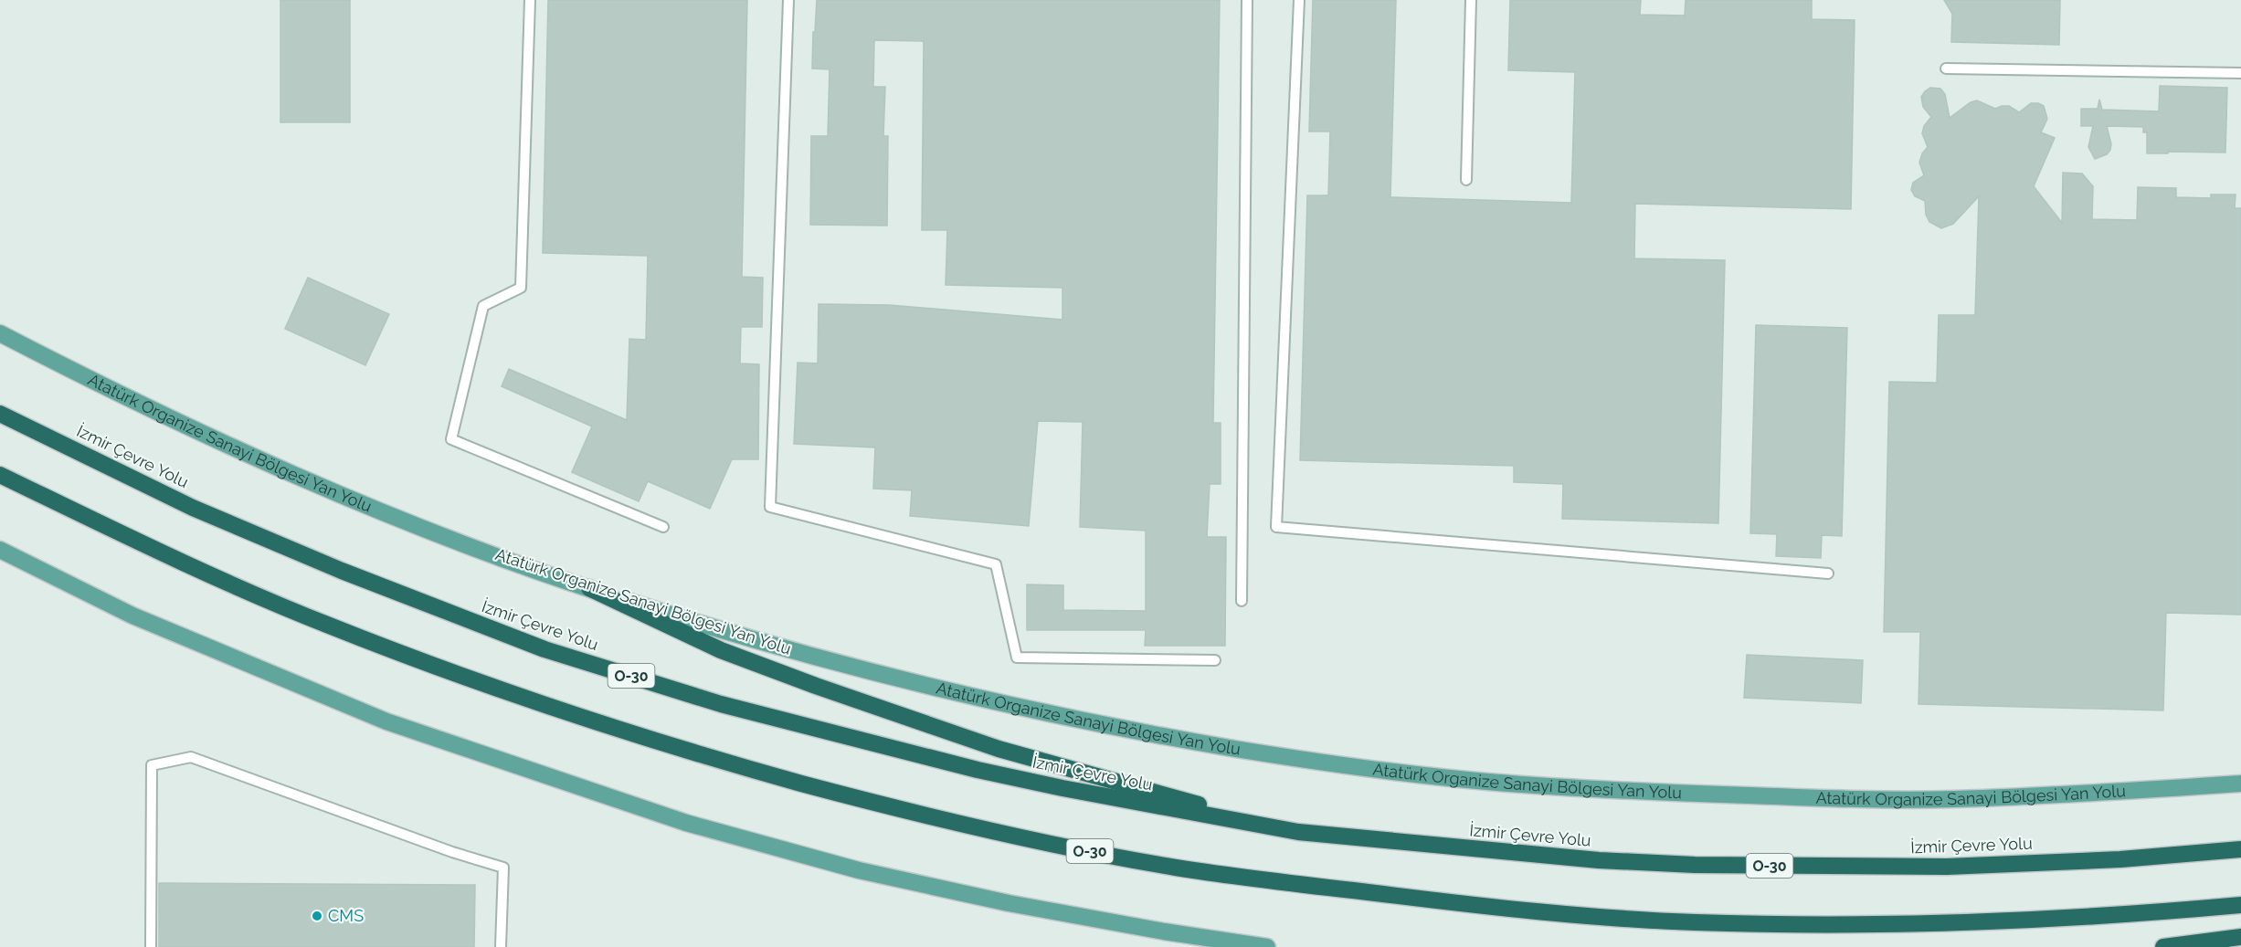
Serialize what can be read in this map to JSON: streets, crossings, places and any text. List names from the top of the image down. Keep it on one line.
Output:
{"streets":{"highway":["İzmir Çevre Yolu","O-30"],"main road":["Atatürk Organize Sanayi Bölgesi Yan Yolu"]},"places":["CMS"]}
